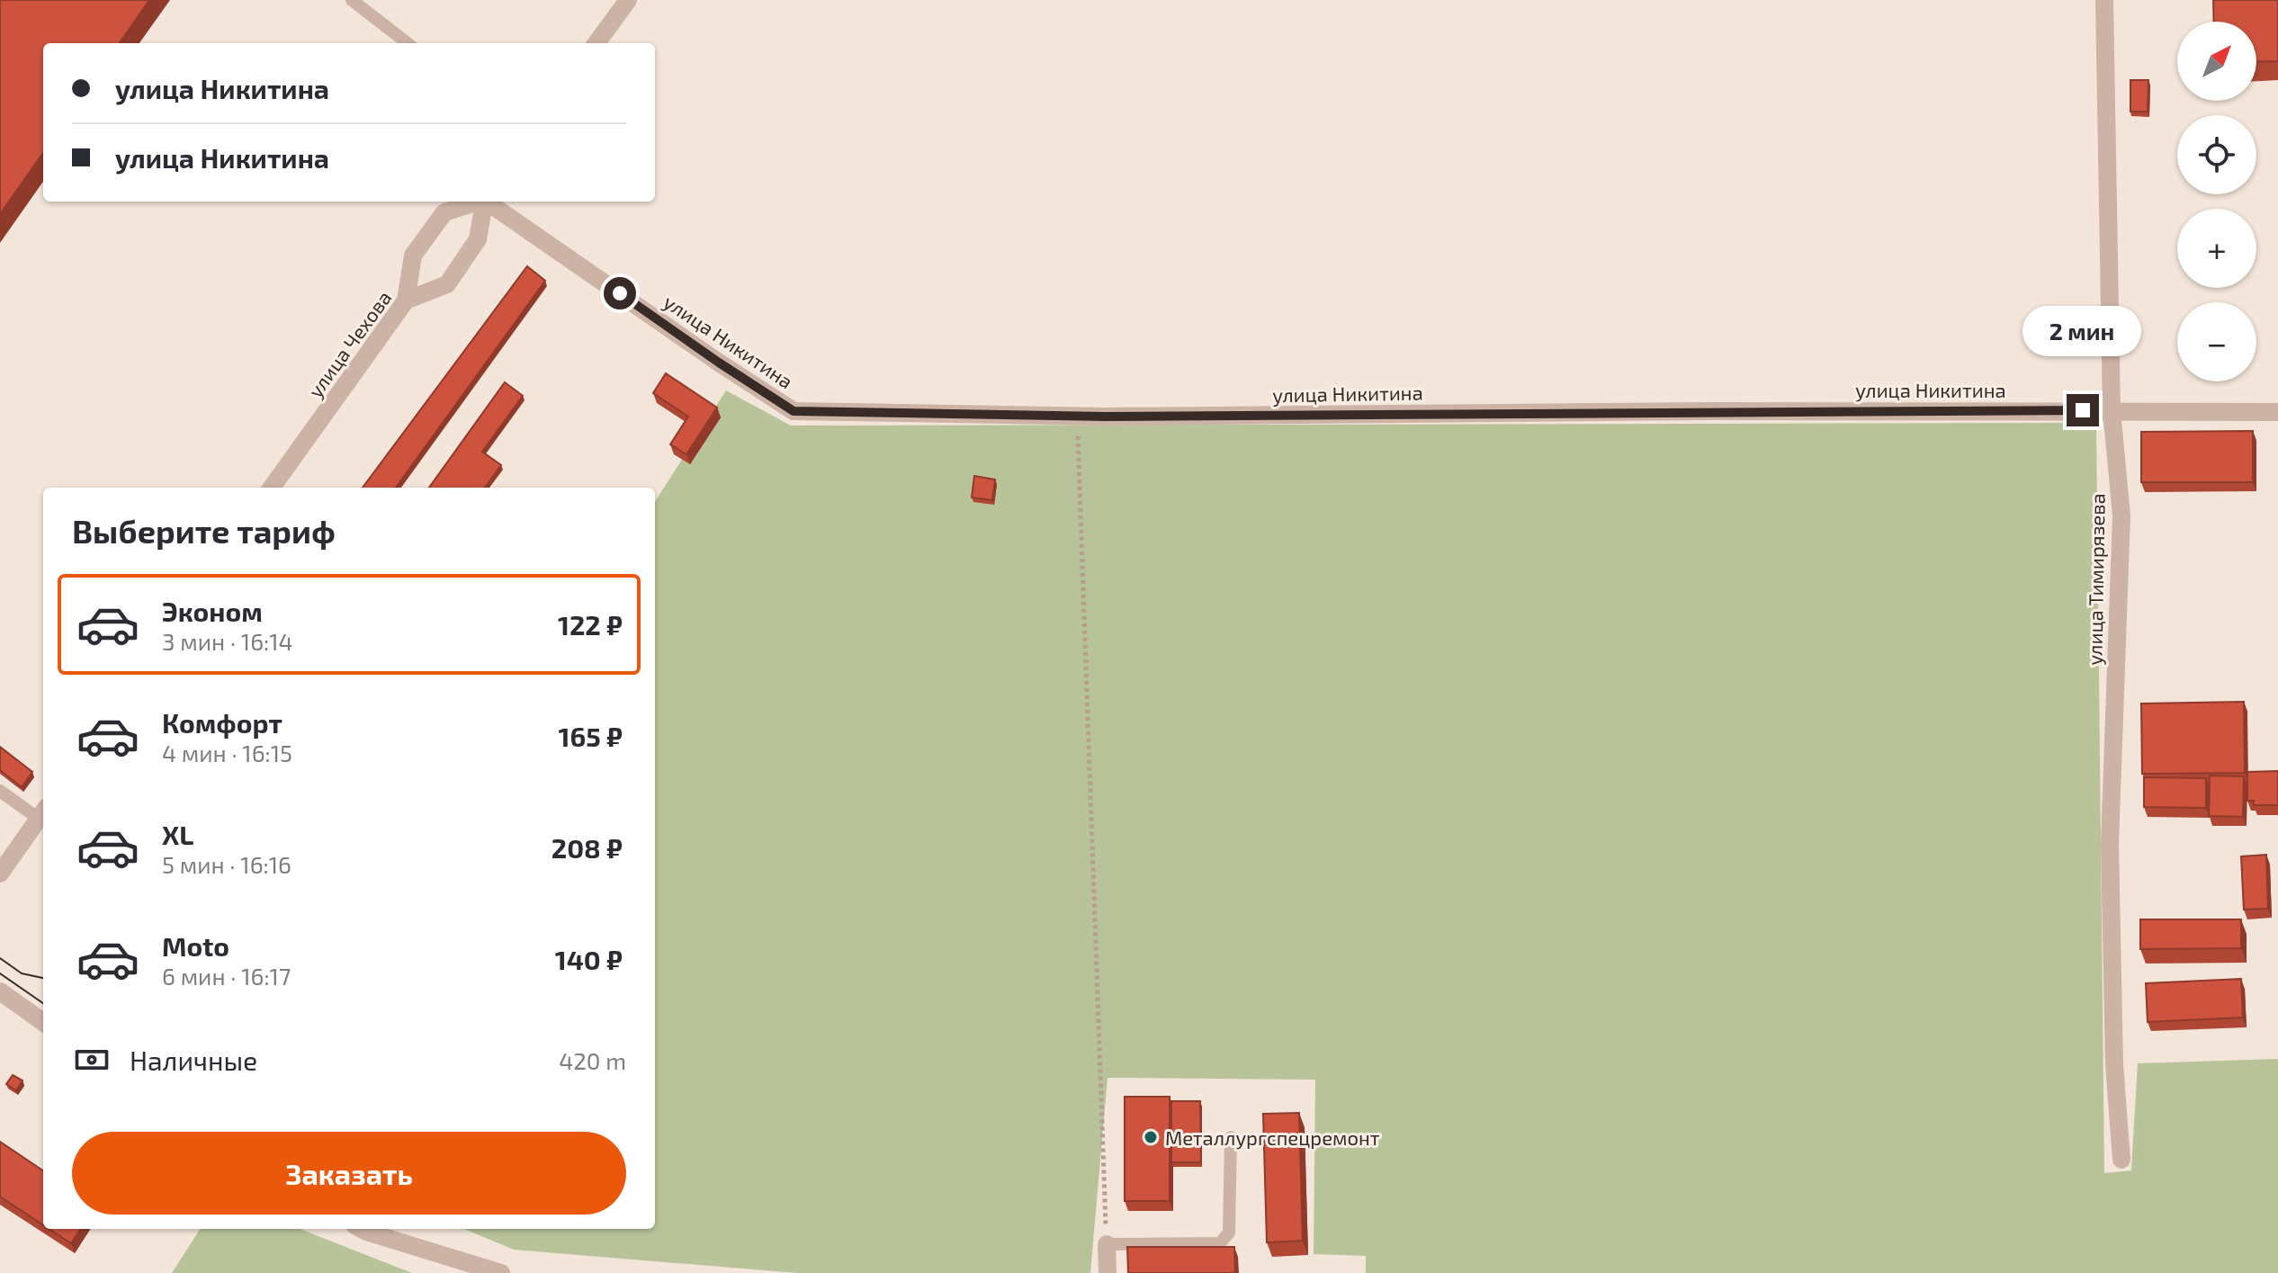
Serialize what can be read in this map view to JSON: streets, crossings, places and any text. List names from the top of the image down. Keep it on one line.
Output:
{"streets":{"street":["улица Никитина","улица Чехова","улица Тимирязева"]},"crossings":[["улица Никитина","улица Тимирязева"]],"places":["Металлургспецремонт"],"north":"top right","page":{"map_buttons":["+","−"],"banner":["улица Никитина","улица Никитина"],"bubble":"2 мин","heading":"Выберите тариф","list":[{"name":"Эконом","note":"3 мин · 16:14","value":"122 ₽"},{"name":"Комфорт","note":"4 мин · 16:15","value":"165 ₽"},{"name":"XL","note":"5 мин · 16:16","value":"208 ₽"},{"name":"Moto","note":"6 мин · 16:17","value":"140 ₽"}],"pay":["Наличные","420 m"],"buttons":"Заказать"}}
